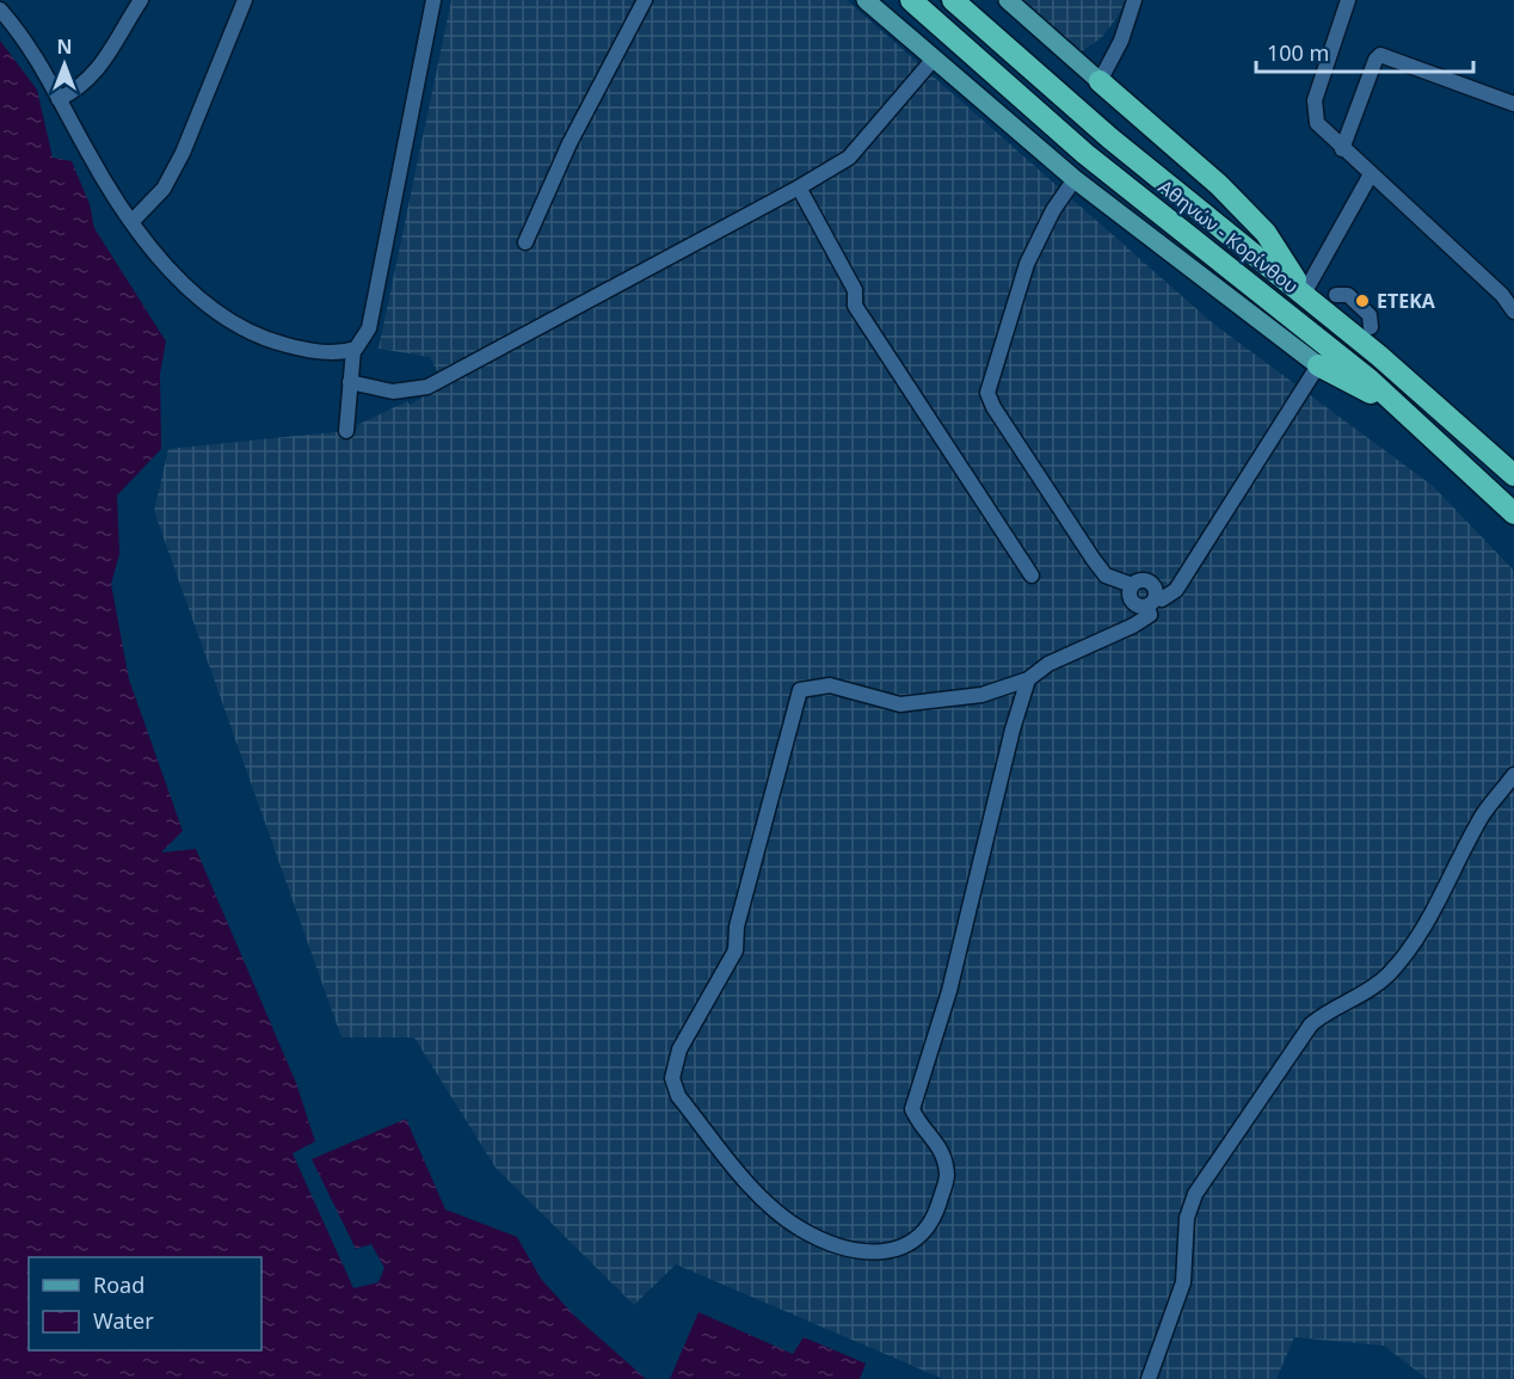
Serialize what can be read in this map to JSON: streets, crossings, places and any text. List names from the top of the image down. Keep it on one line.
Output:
{"streets":{"highway":["Αθηνών - Κορίνθου"]},"places":["ΕΤΕΚΑ"],"legend":["Road","Water"],"scale_bar":"100 m","north":"top"}
